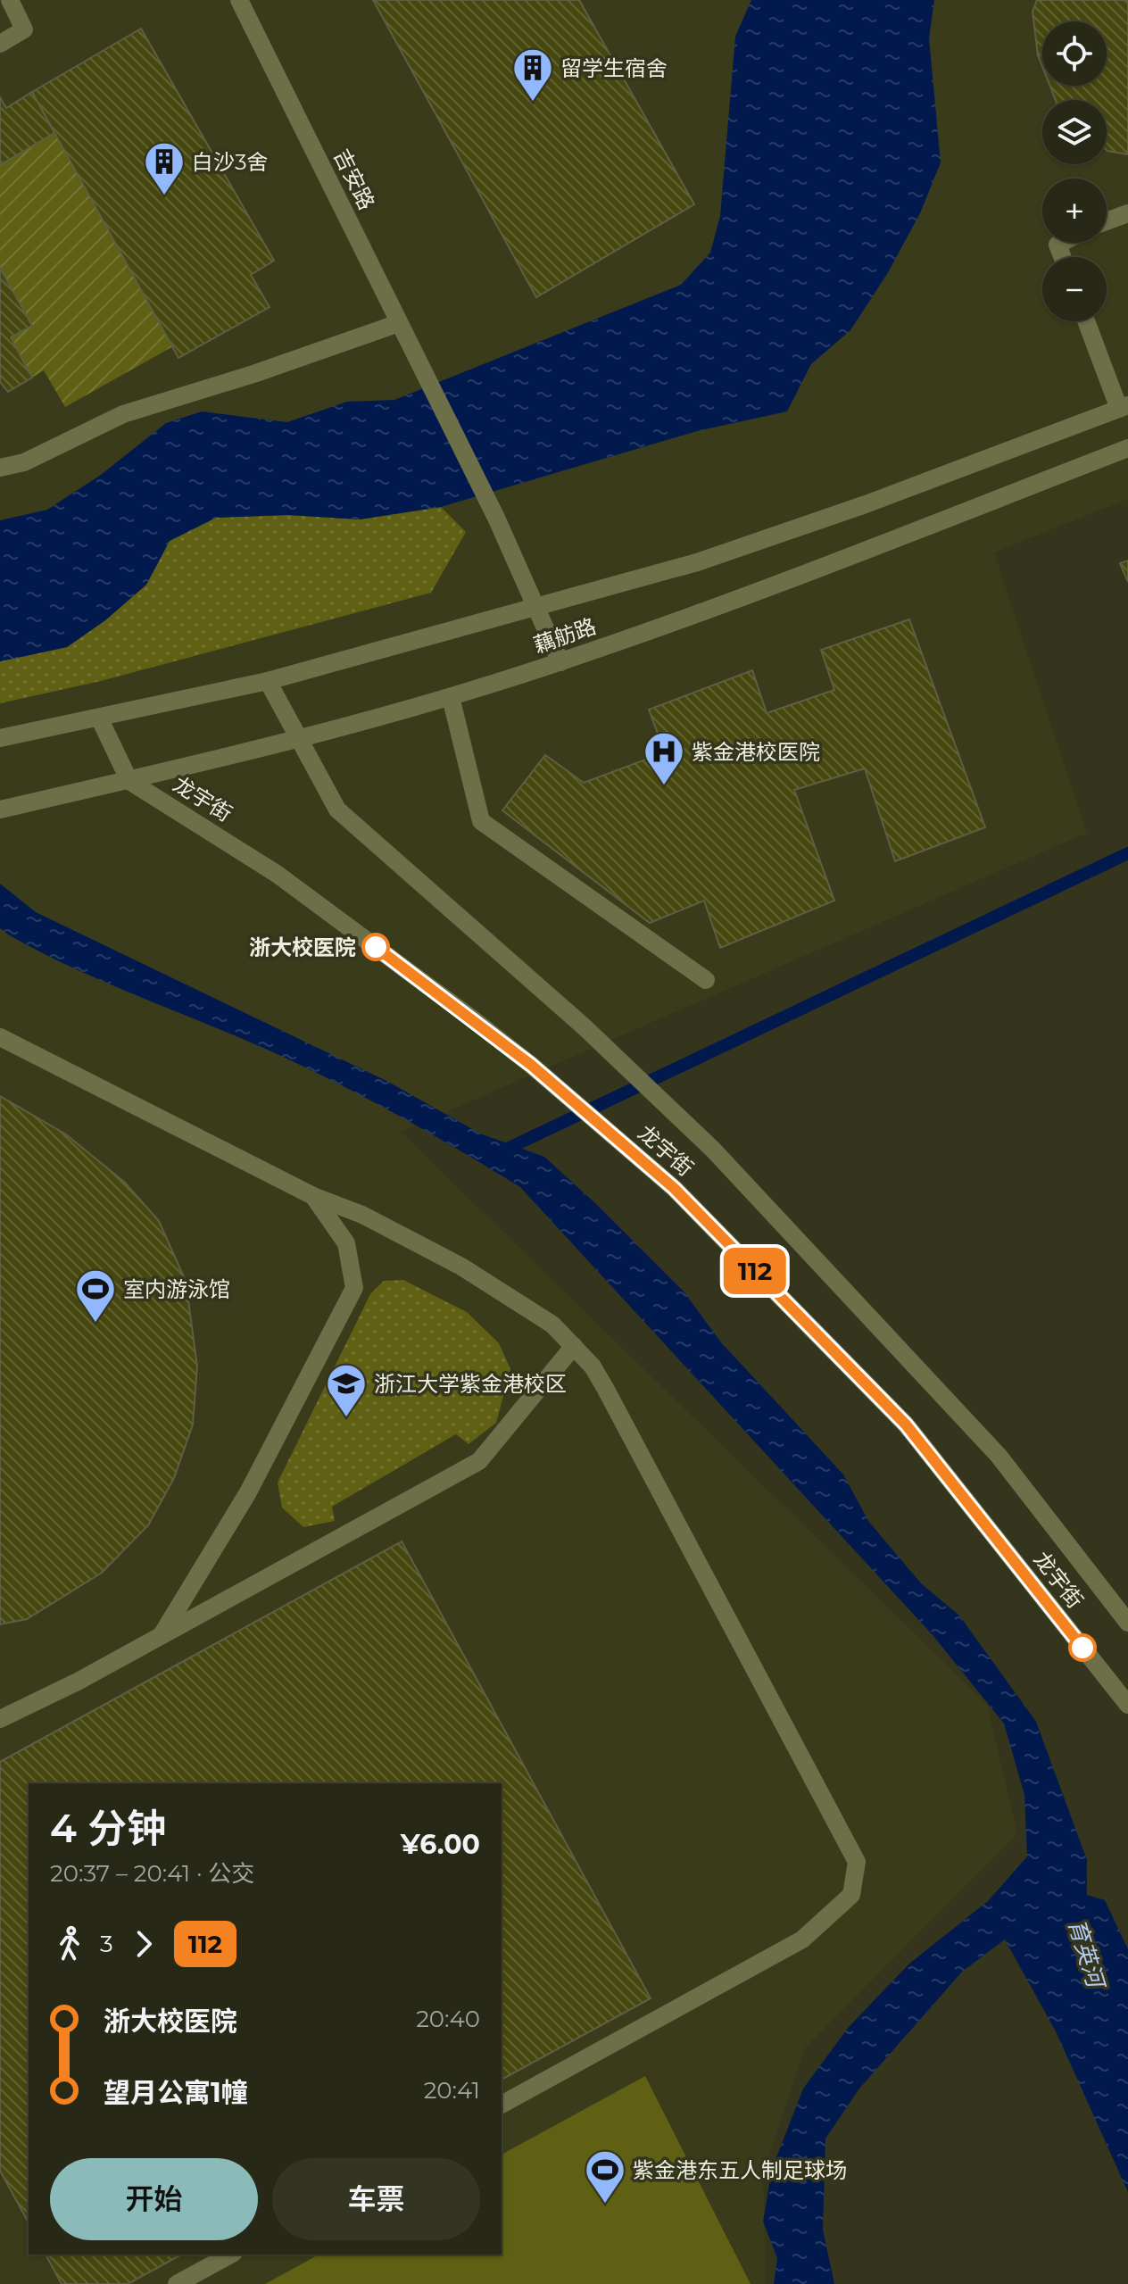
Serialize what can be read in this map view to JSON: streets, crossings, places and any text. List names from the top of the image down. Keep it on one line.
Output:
{"streets":{"street":["吉安路","藕舫路","龙宇街"]},"crossings":[["吉安路","藕舫路"],["藕舫路","龙宇街"]],"water":["育英河"],"places":{"building":["留学生宿舍","白沙3舍"],"hospital":["紫金港校医院"],"other":["浙大校医院"],"sports":["室内游泳馆","紫金港东五人制足球场"],"school or university":["浙江大学紫金港校区"]},"lines":["bus line 112"],"page":{"on_map":"112","map_buttons":["+","−"],"heading":["4 分钟","20:37 – 20:41 · 公交","¥6.00"],"legs":["3","112"],"list":[{"name":"浙大校医院","value":"20:40"},{"name":"望月公寓1幢","value":"20:41"}],"buttons":["开始","车票"]}}
